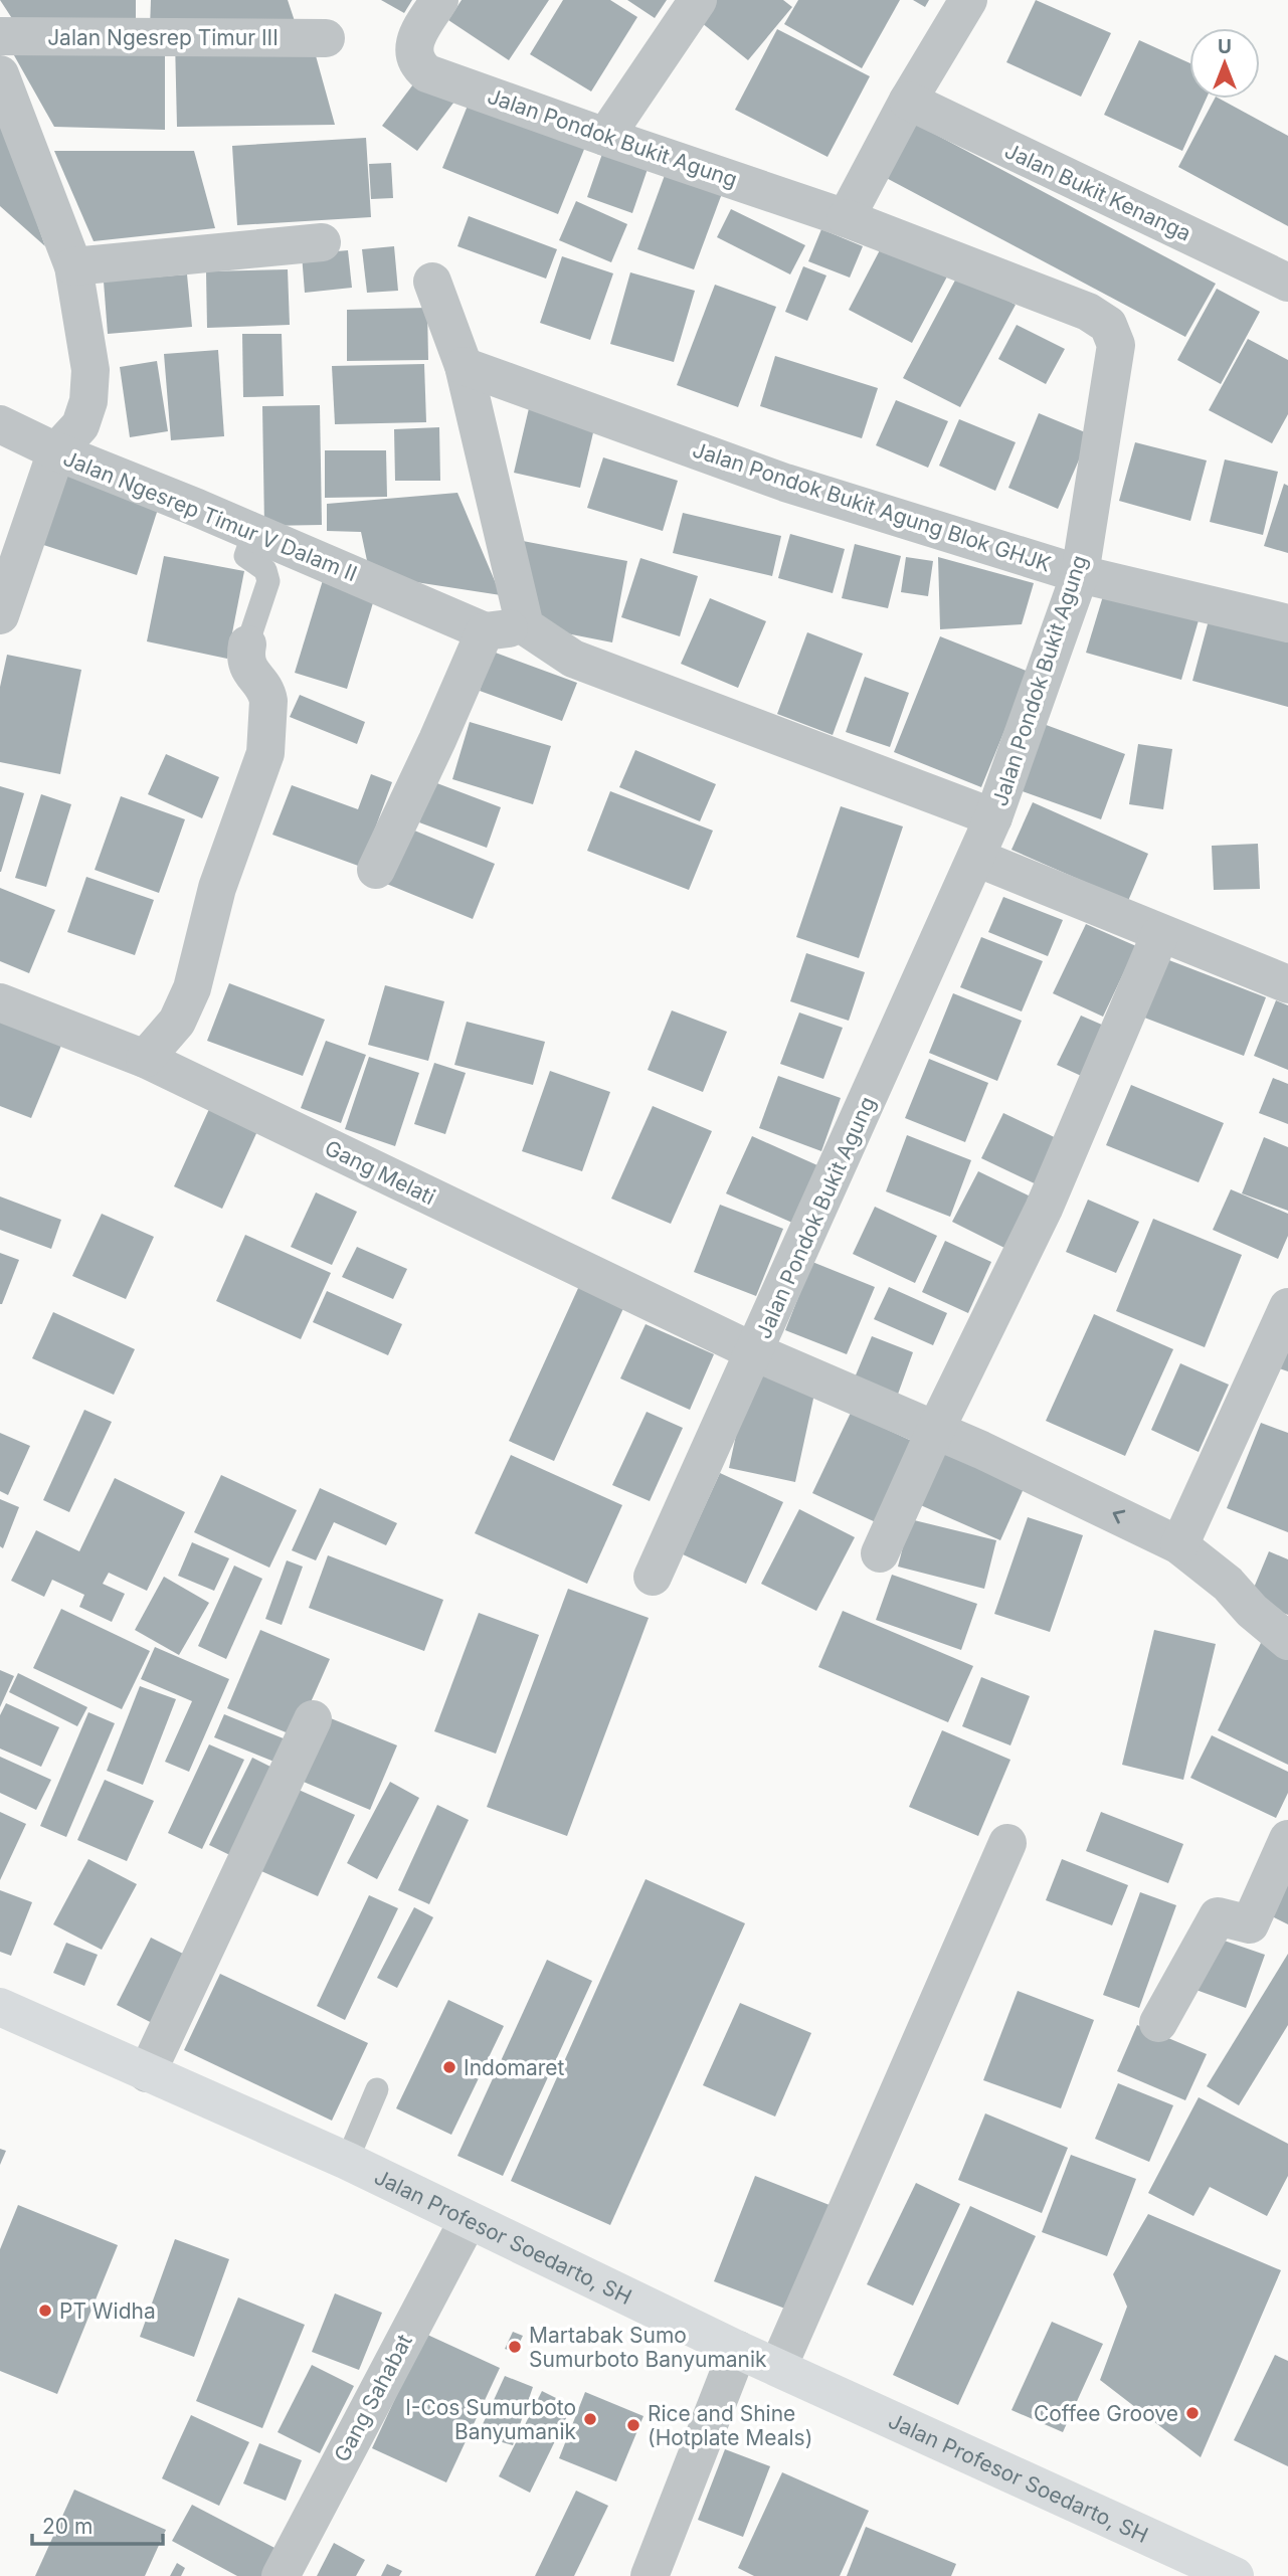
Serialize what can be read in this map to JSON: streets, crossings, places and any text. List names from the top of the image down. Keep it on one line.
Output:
{"streets":{"main road":["Jalan Profesor Soedarto, SH"],"street":["Jalan Ngesrep Timur III","Jalan Pondok Bukit Agung","Jalan Bukit Kenanga","Jalan Pondok Bukit Agung Blok GHJK","Jalan Ngesrep Timur V Dalam II","Gang Melati","Gang Sahabat"]},"crossings":[["Jalan Pondok Bukit Agung","Jalan Pondok Bukit Agung Blok GHJK"],["Jalan Pondok Bukit Agung","Gang Melati"],["Jalan Profesor Soedarto, SH","Gang Sahabat"]],"places":["Indomaret","PT Widha","Martabak Sumo Sumurboto Banyumanik","Coffee Groove","I-Cos Sumurboto Banyumanik","Rice and Shine (Hotplate Meals)"],"scale_bar":"20 m","north":"top"}
